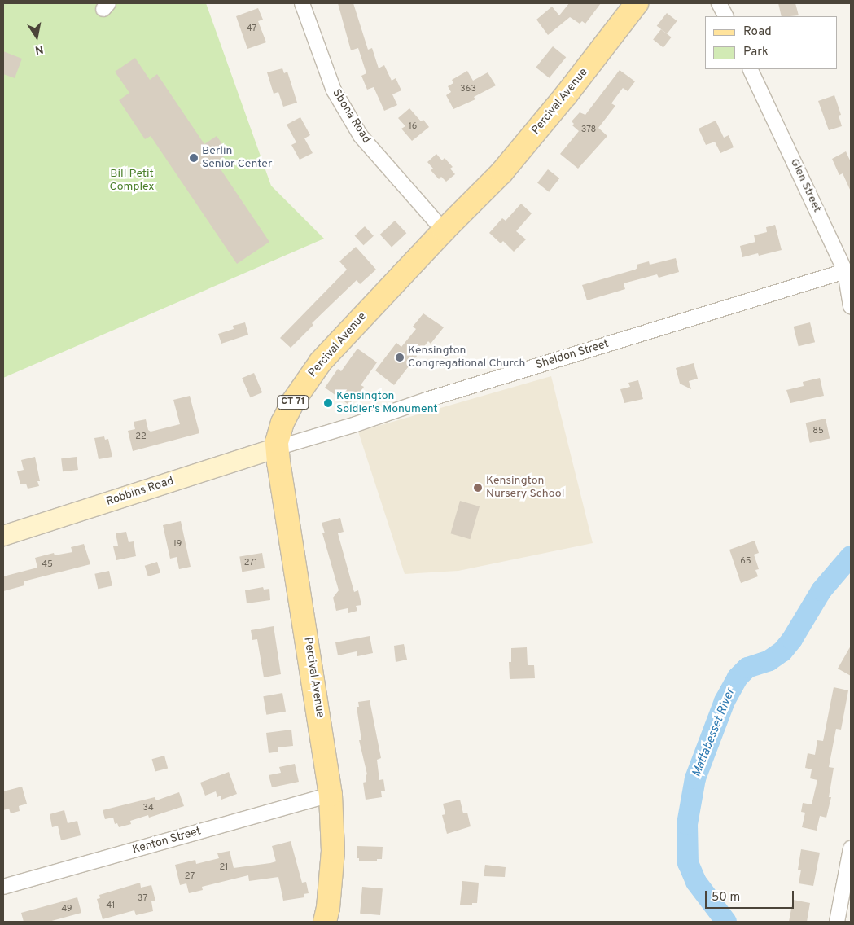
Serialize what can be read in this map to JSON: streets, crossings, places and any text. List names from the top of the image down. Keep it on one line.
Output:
{"streets":{"main road":["Percival Avenue","CT 71"],"street":["Sbona Road","Glen Street","Sheldon Street","Robbins Road","Kenton Street"]},"crossings":[["Percival Avenue","Sbona Road"],["Percival Avenue","Sheldon Street"],["Percival Avenue","Robbins Road"],["Percival Avenue","Kenton Street"],["Glen Street","Sheldon Street"],["Sheldon Street","Robbins Road"]],"water":["Mattabesset River"],"parks":["Bill Petit Complex"],"places":["Berlin Senior Center","Kensington Congregational Church","Kensington Soldier's Monument","Kensington Nursery School"],"house_numbers":["47","363","16","378","85","22","19","65","271","45","34","21","27","37","41","49"],"legend":["Road","Park"],"scale_bar":"50 m","north":"bottom"}
